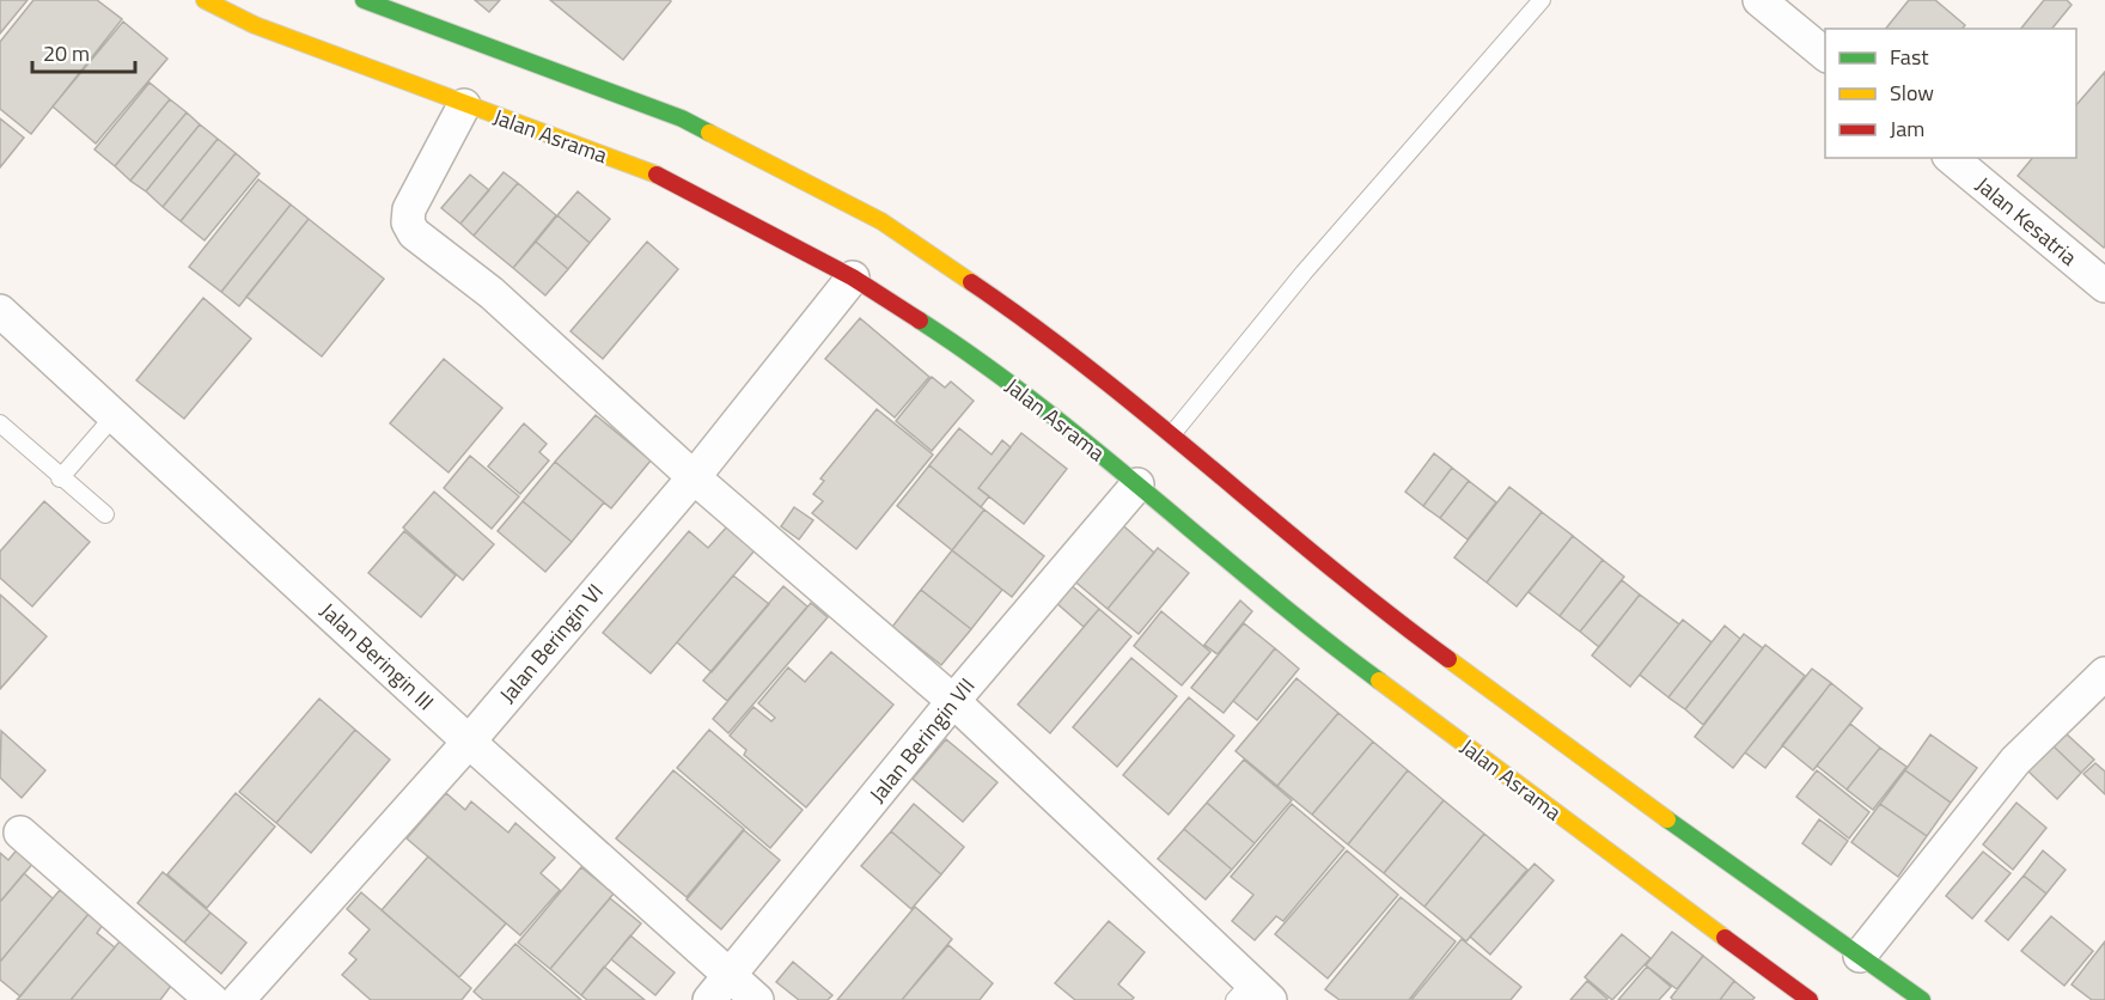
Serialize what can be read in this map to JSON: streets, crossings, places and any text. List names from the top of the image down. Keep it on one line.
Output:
{"streets":{"highway":["Jalan Asrama"],"street":["Jalan Kesatria","Jalan Beringin VI","Jalan Beringin III","Jalan Beringin VII"]},"crossings":[["Jalan Asrama","Jalan Beringin VI"],["Jalan Asrama","Jalan Beringin VII"],["Jalan Beringin VI","Jalan Beringin III"],["Jalan Beringin III","Jalan Beringin VII"]],"legend":["Fast","Slow","Jam"],"scale_bar":"20 m"}
